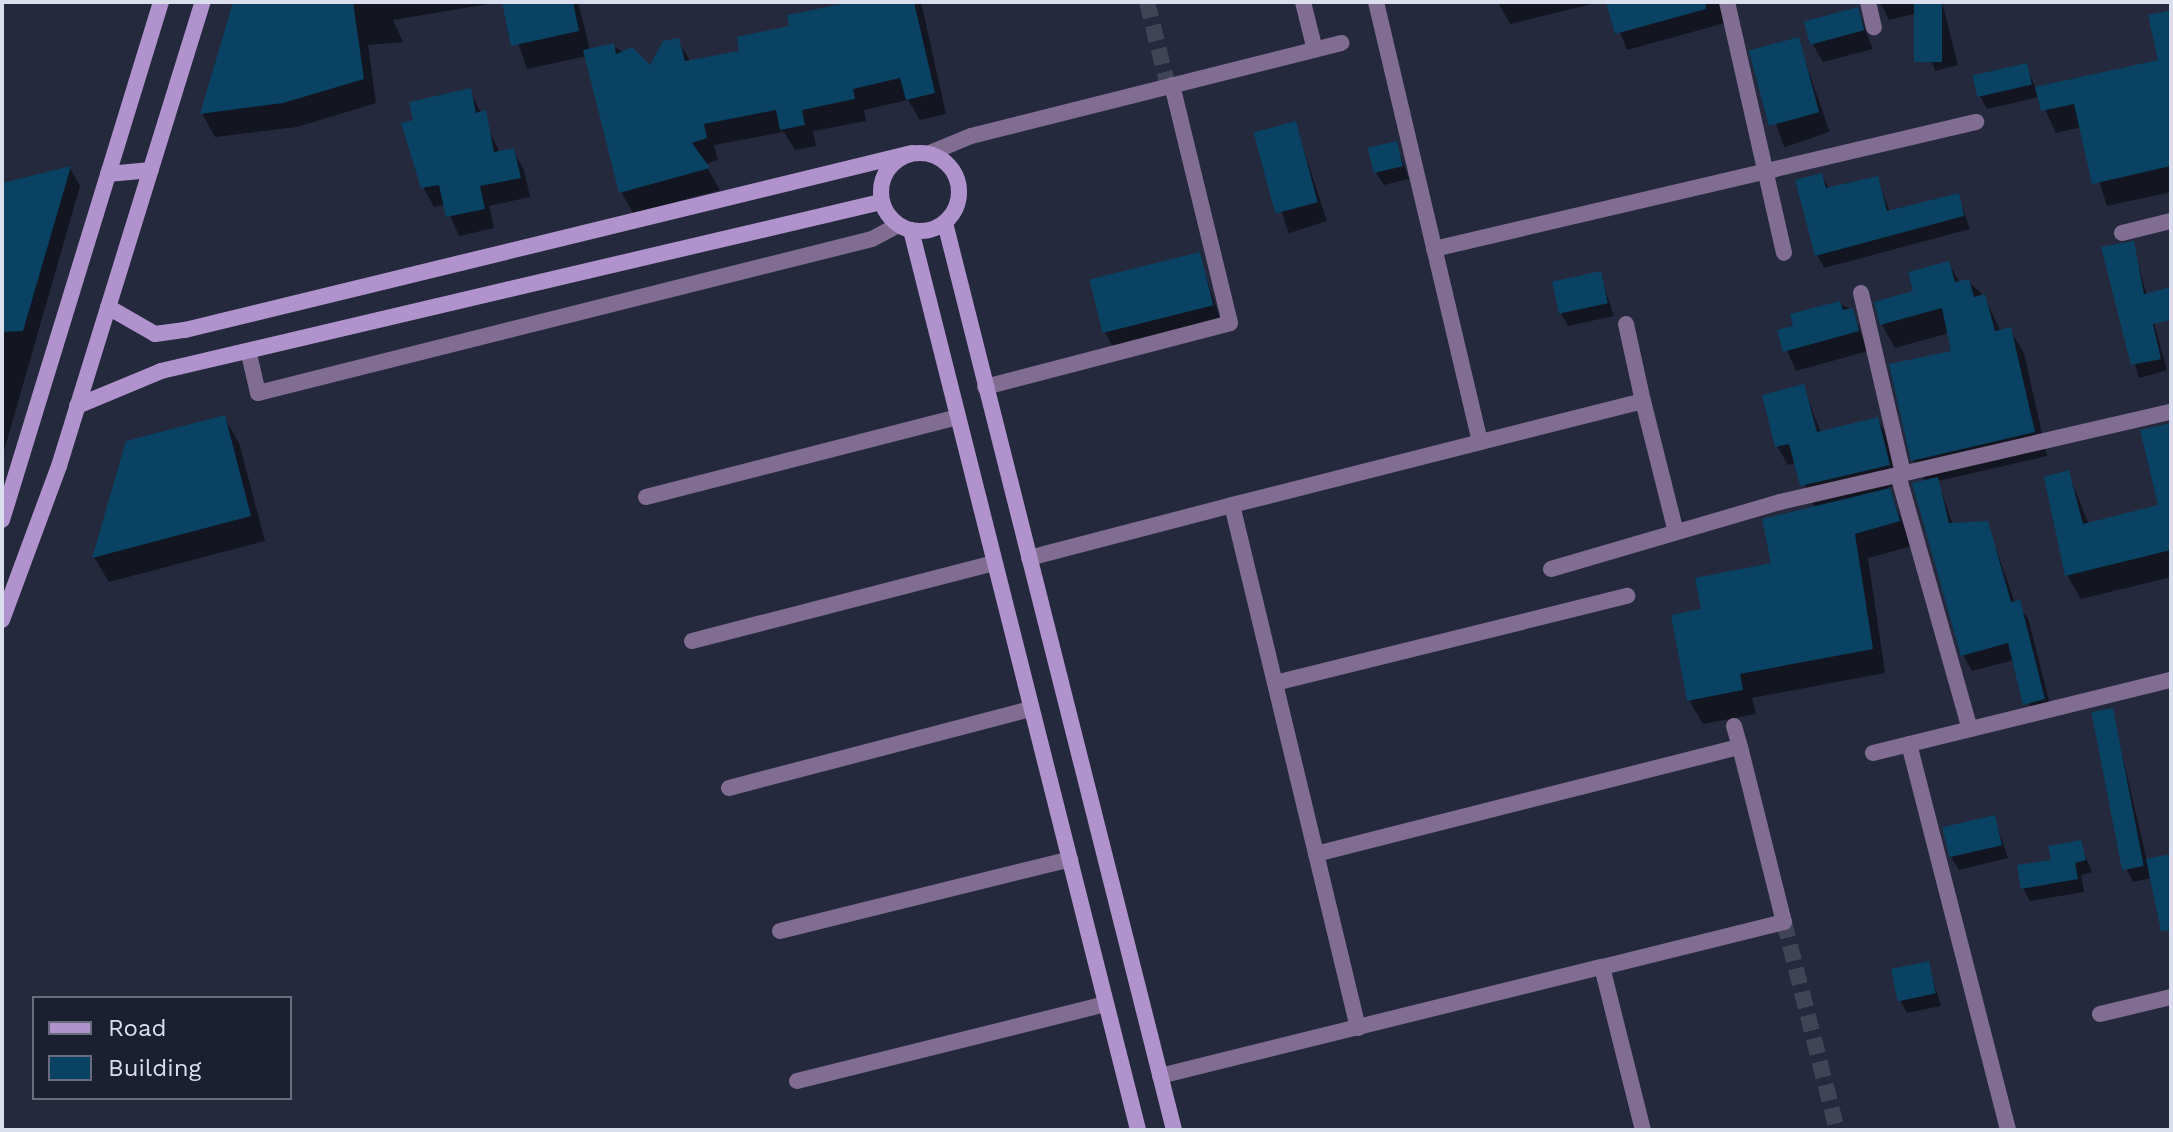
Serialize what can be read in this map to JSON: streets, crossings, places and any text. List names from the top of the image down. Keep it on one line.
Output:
{"legend":["Road","Building"]}
